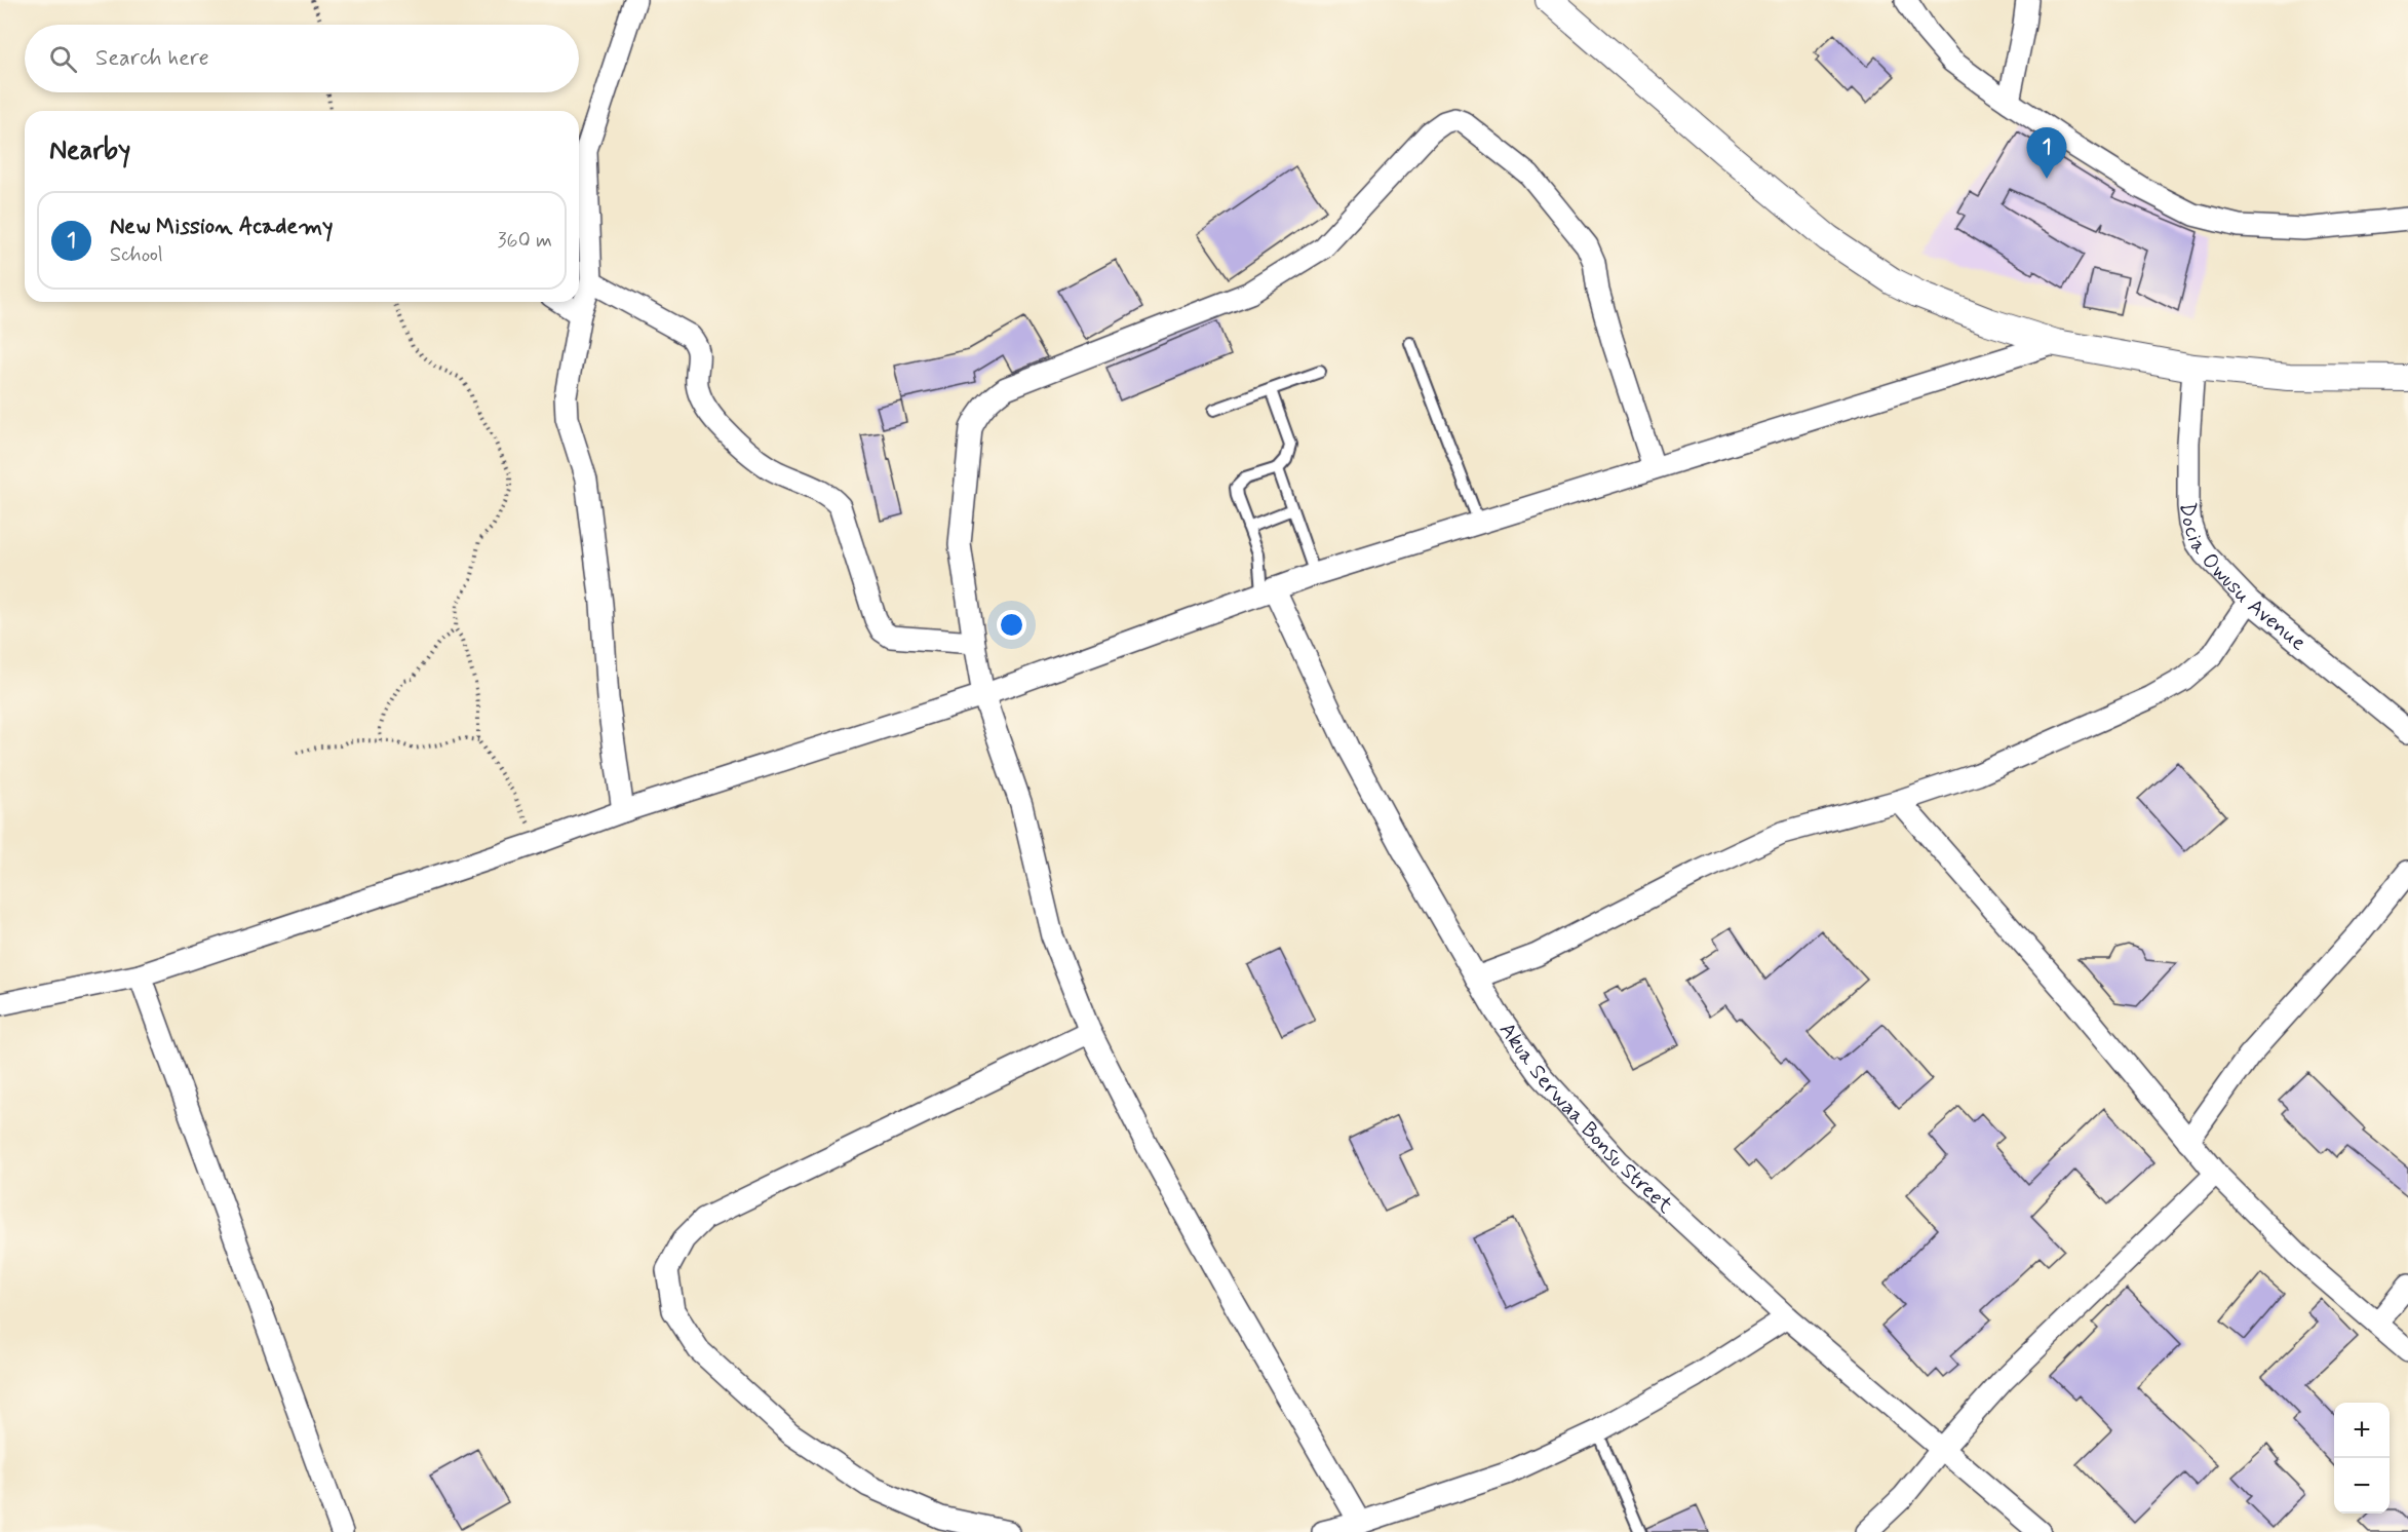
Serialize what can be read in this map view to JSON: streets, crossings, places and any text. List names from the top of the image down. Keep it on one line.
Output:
{"streets":{"street":["Docia Owusu Avenue","Akua Serwaa Bonsu Street"]},"page":{"search":"Search here","heading":"Nearby","pins":"1","list":[{"mark":"1","name":"New Mission Academy","note":"School","value":"360 m"}],"map_buttons":["+","−"]}}
